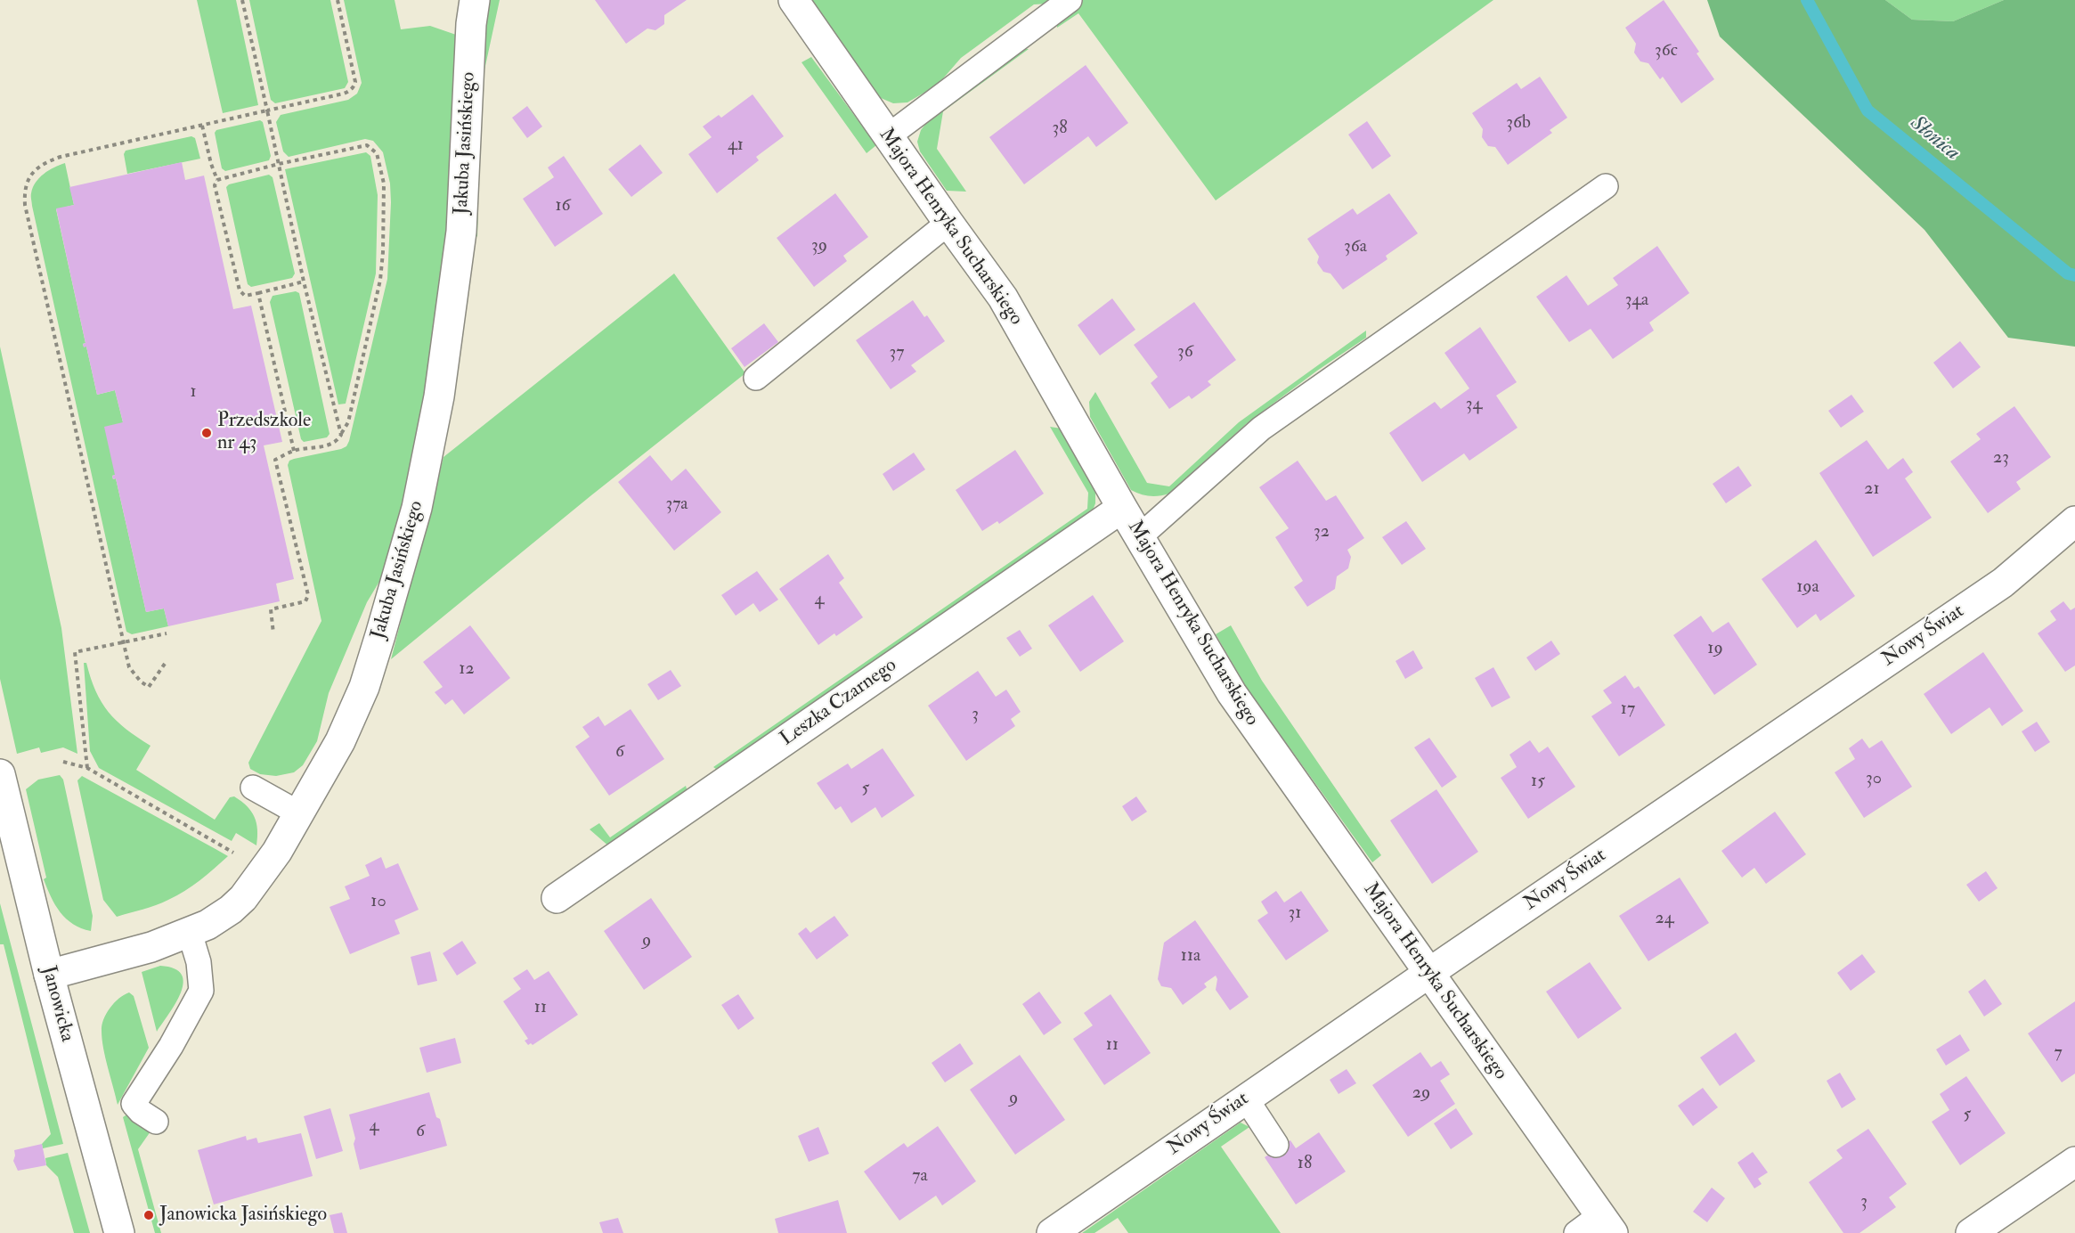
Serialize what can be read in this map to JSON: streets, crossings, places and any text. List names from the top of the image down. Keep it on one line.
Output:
{"streets":{"street":["Jakuba Jasińskiego","Majora Henryka Sucharskiego","Nowy Świat","Leszka Czarnego","Janowicka"]},"crossings":[["Jakuba Jasińskiego","Janowicka"],["Majora Henryka Sucharskiego","Nowy Świat"],["Majora Henryka Sucharskiego","Leszka Czarnego"]],"water":["Słonica"],"places":["Przedszkole nr 43","Janowicka Jasińskiego"],"house_numbers":["36c","36b","38","41","16","39","36a","34a","36","37","1","34","23","21","37a","32","19a","4","19","12","17","3","6","30","15","5","10","31","24","9","11a","11","11","7","29","9","5","4","6","18","7a","3"]}
